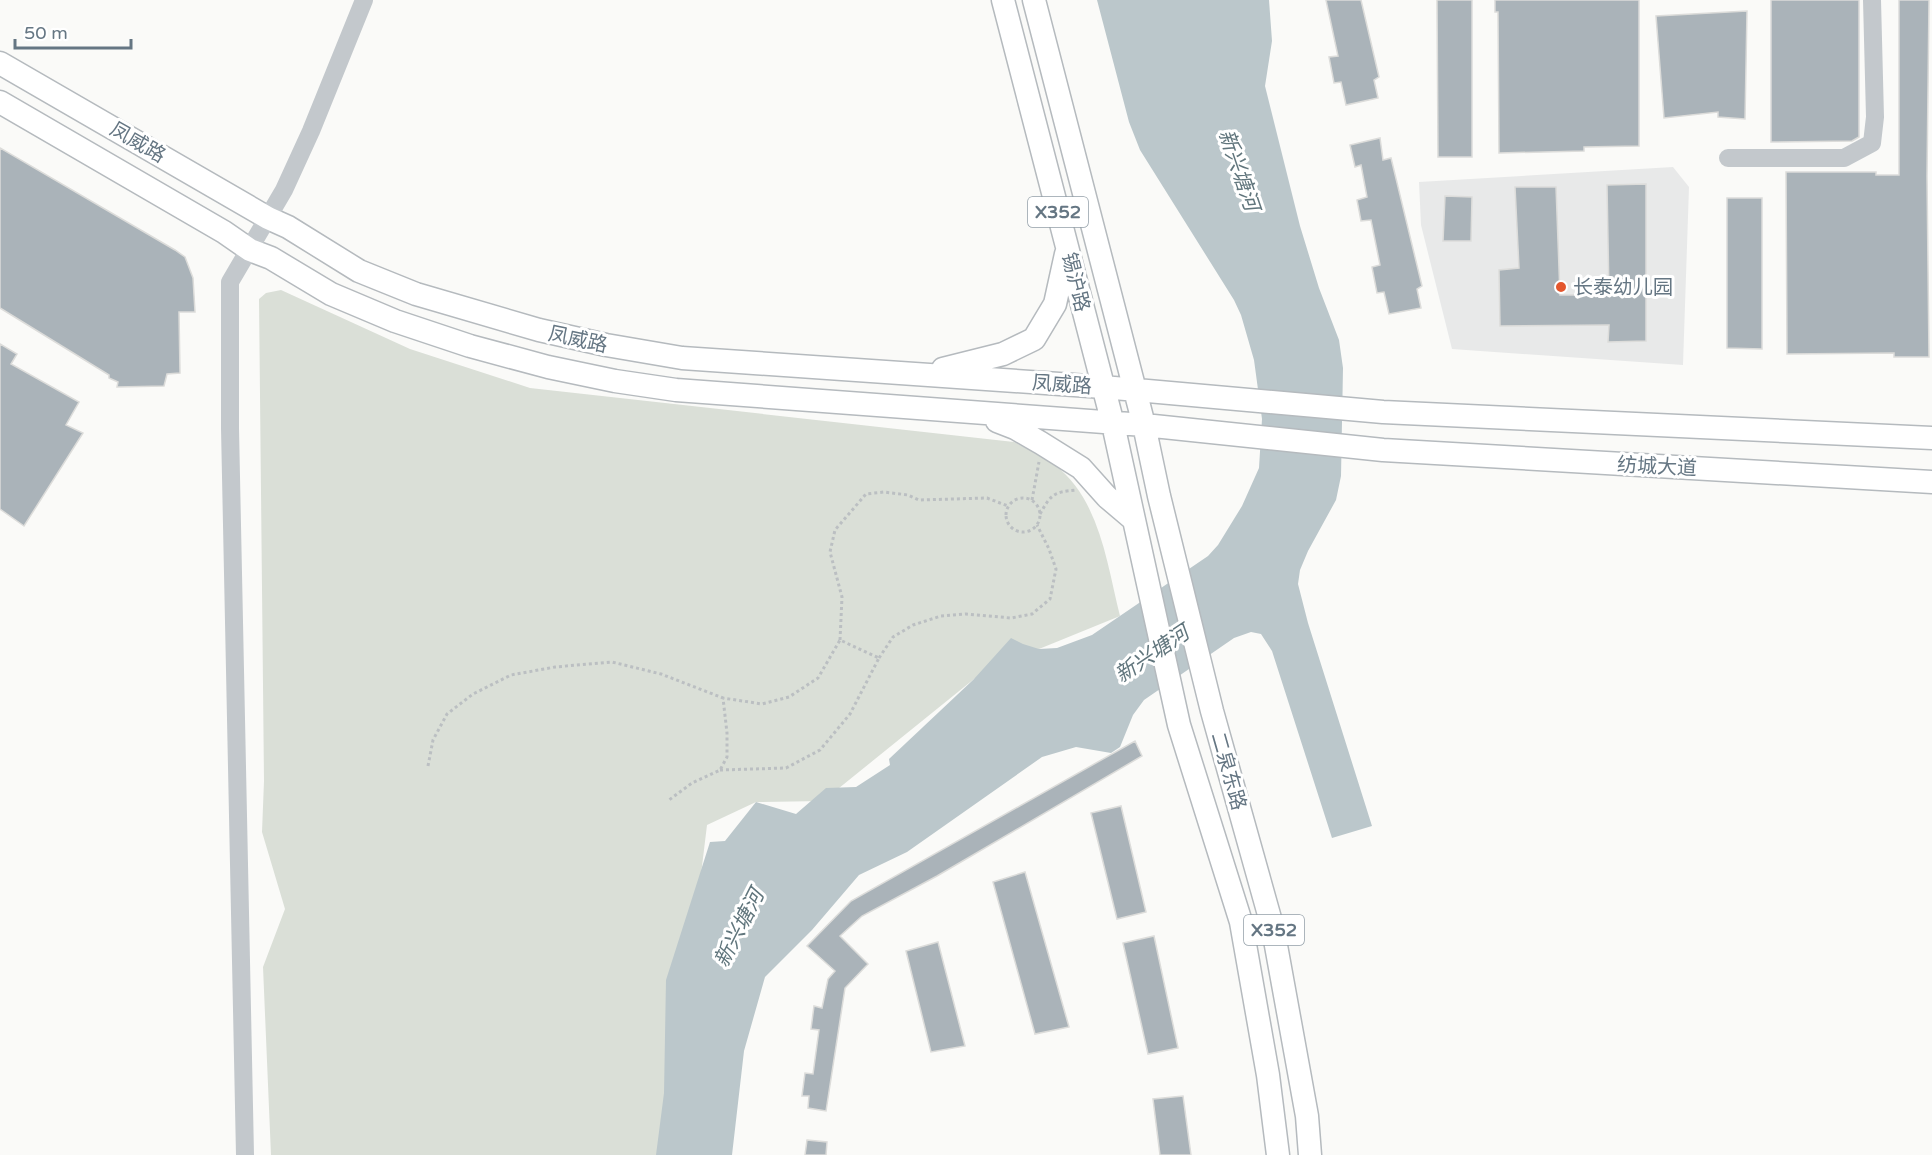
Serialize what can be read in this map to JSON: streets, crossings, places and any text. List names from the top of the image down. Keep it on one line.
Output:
{"streets":{"main road":["凤威路","X352","锡沪路","纺城大道","二泉东路"]},"crossings":[["凤威路","锡沪路"],["凤威路","纺城大道"],["凤威路","二泉东路"],["锡沪路","二泉东路"]],"water":["新兴塘河"],"places":["长泰幼儿园"],"scale_bar":"50 m"}
